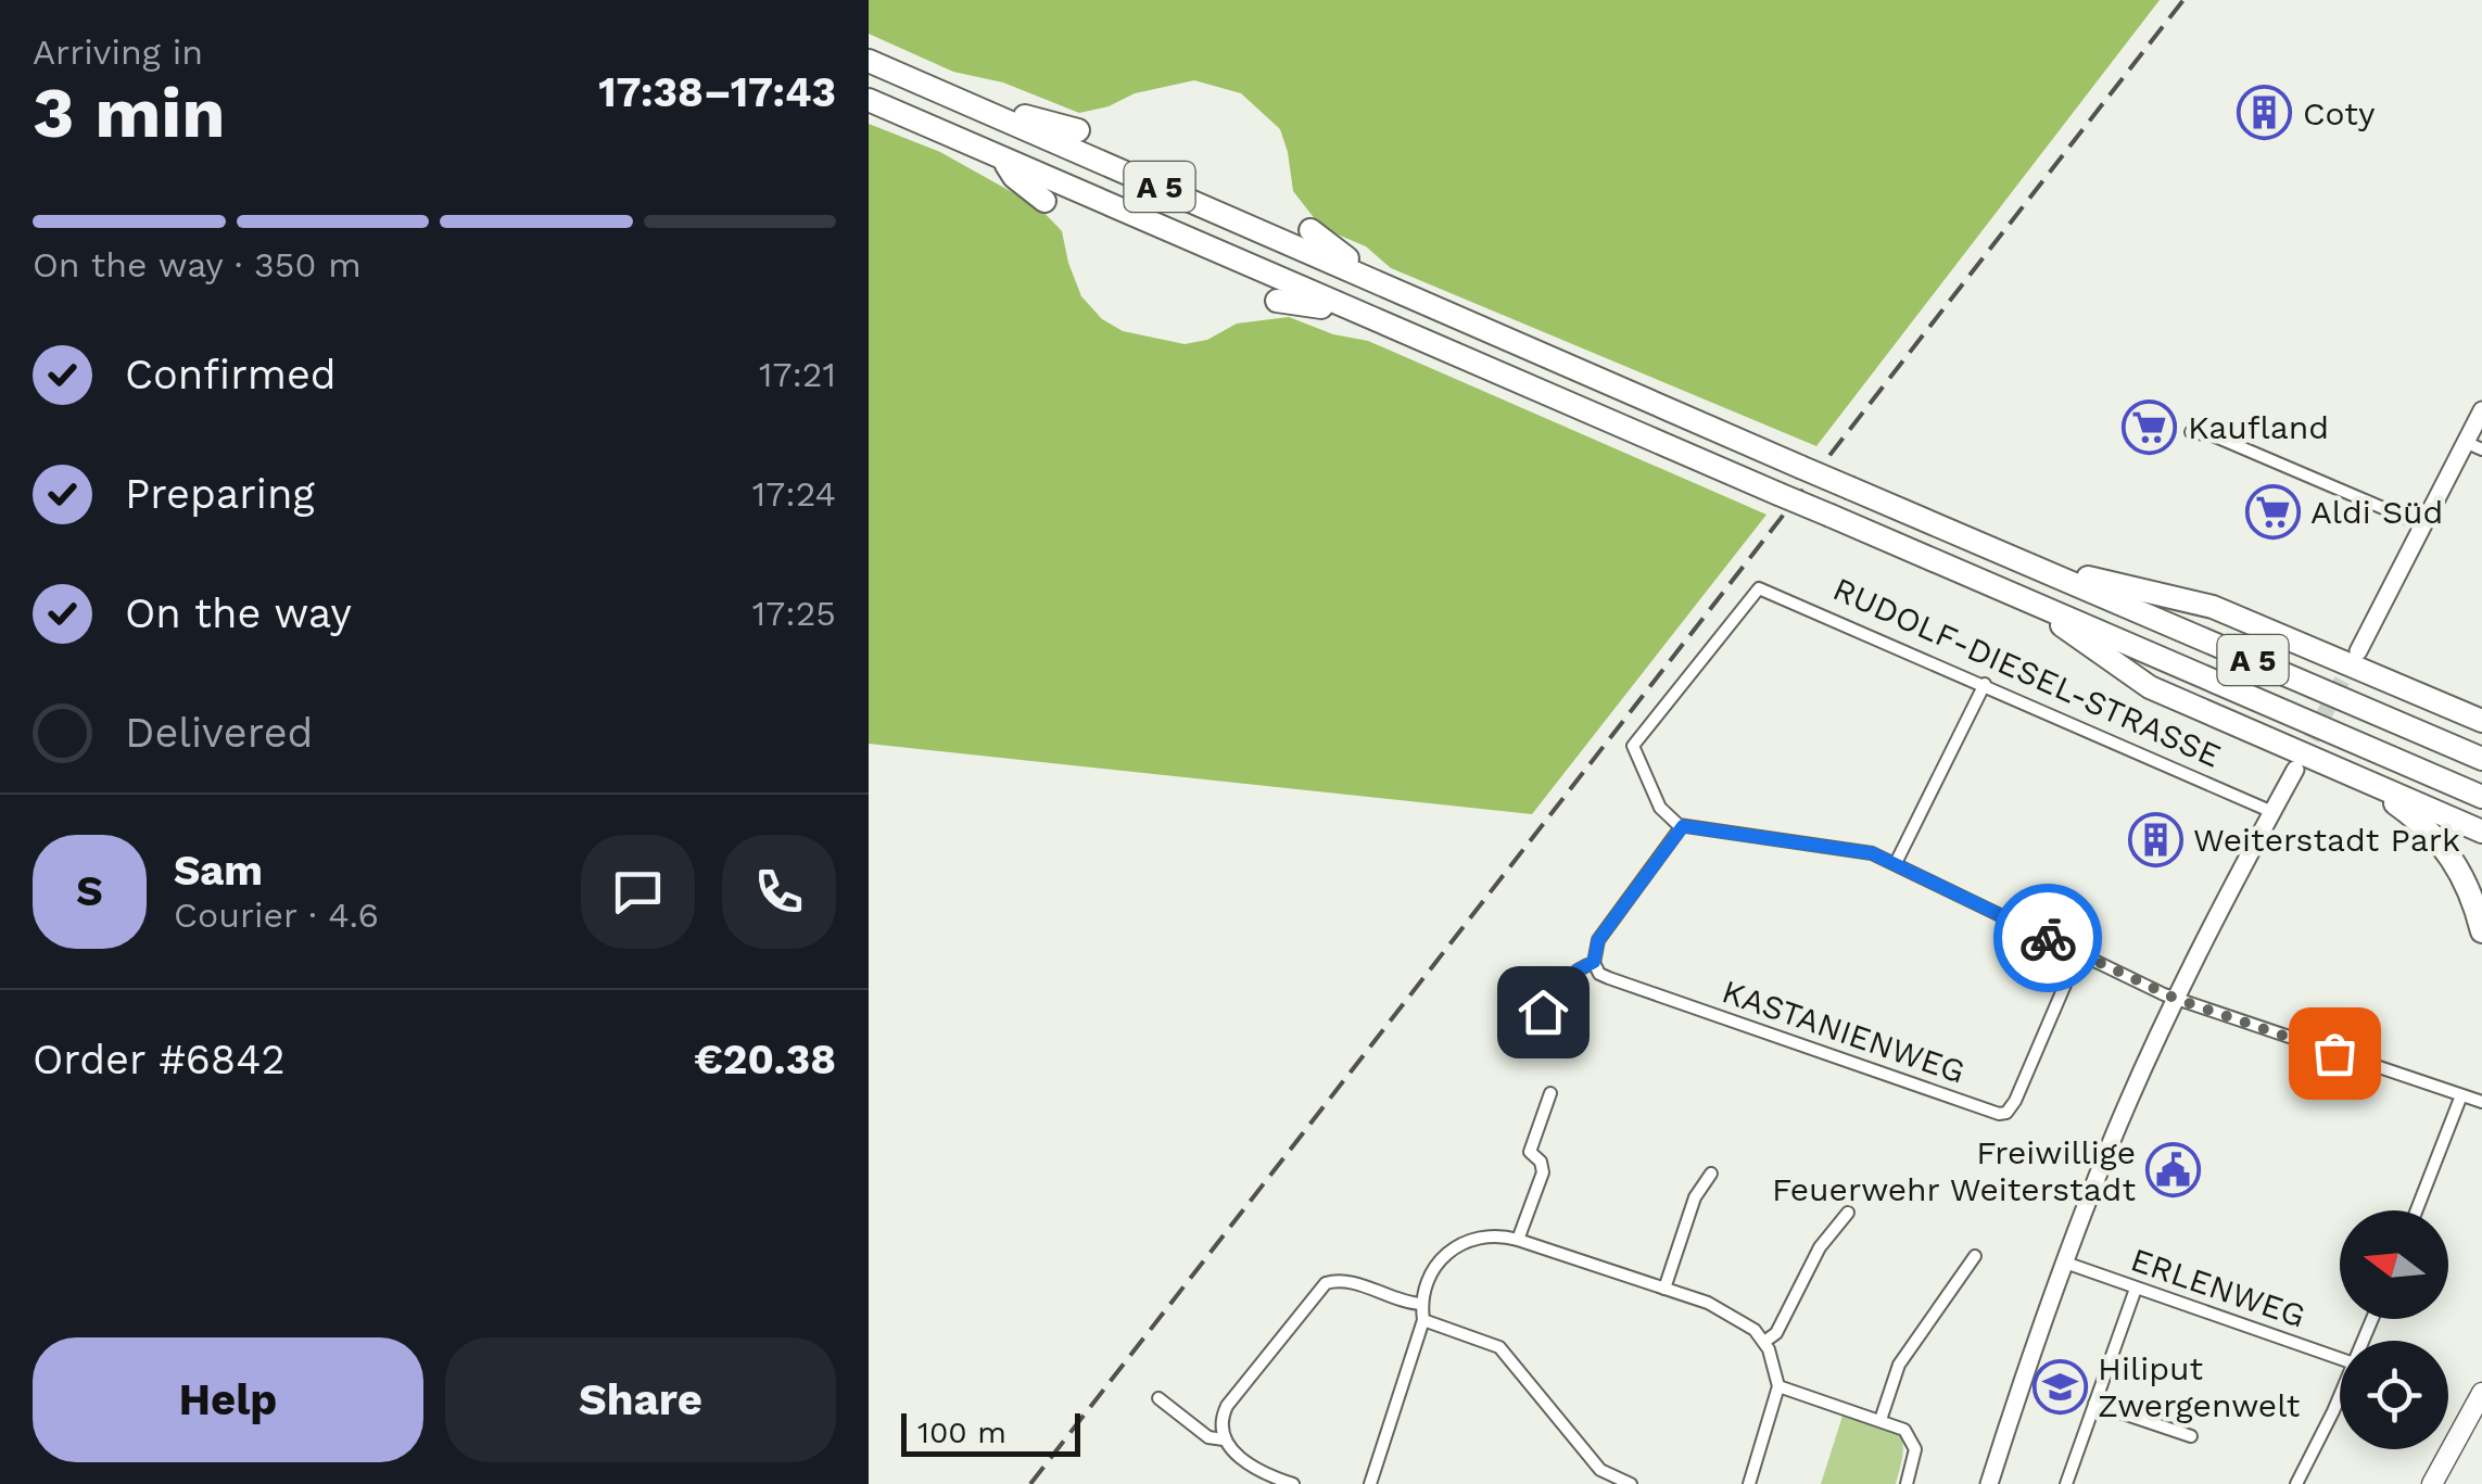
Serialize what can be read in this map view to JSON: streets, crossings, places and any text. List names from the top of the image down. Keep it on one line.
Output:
{"streets":{"highway":["A 5"],"street":["RUDOLF-DIESEL-STRASSE","KASTANIENWEG","ERLENWEG"]},"places":{"building":["Coty","Weiterstadt Park"],"supermarket":["Kaufland","Aldi Süd"],"public building":["Freiwillige Feuerwehr Weiterstadt"],"school or university":["Hiliput Zwergenwelt"]},"scale_bar":"100 m","north":"left","page":{"heading":["3 min","Arriving in","17:38–17:43"],"panel":["Sam","Courier · 4.6","Order #6842","€20.38"],"bar":"On the way · 350 m","list":[["Confirmed","17:21"],["Preparing","17:24"],["On the way","17:25"],"Delivered"],"round":"S","buttons":["Help","Share"],"scale":"100 m"}}
